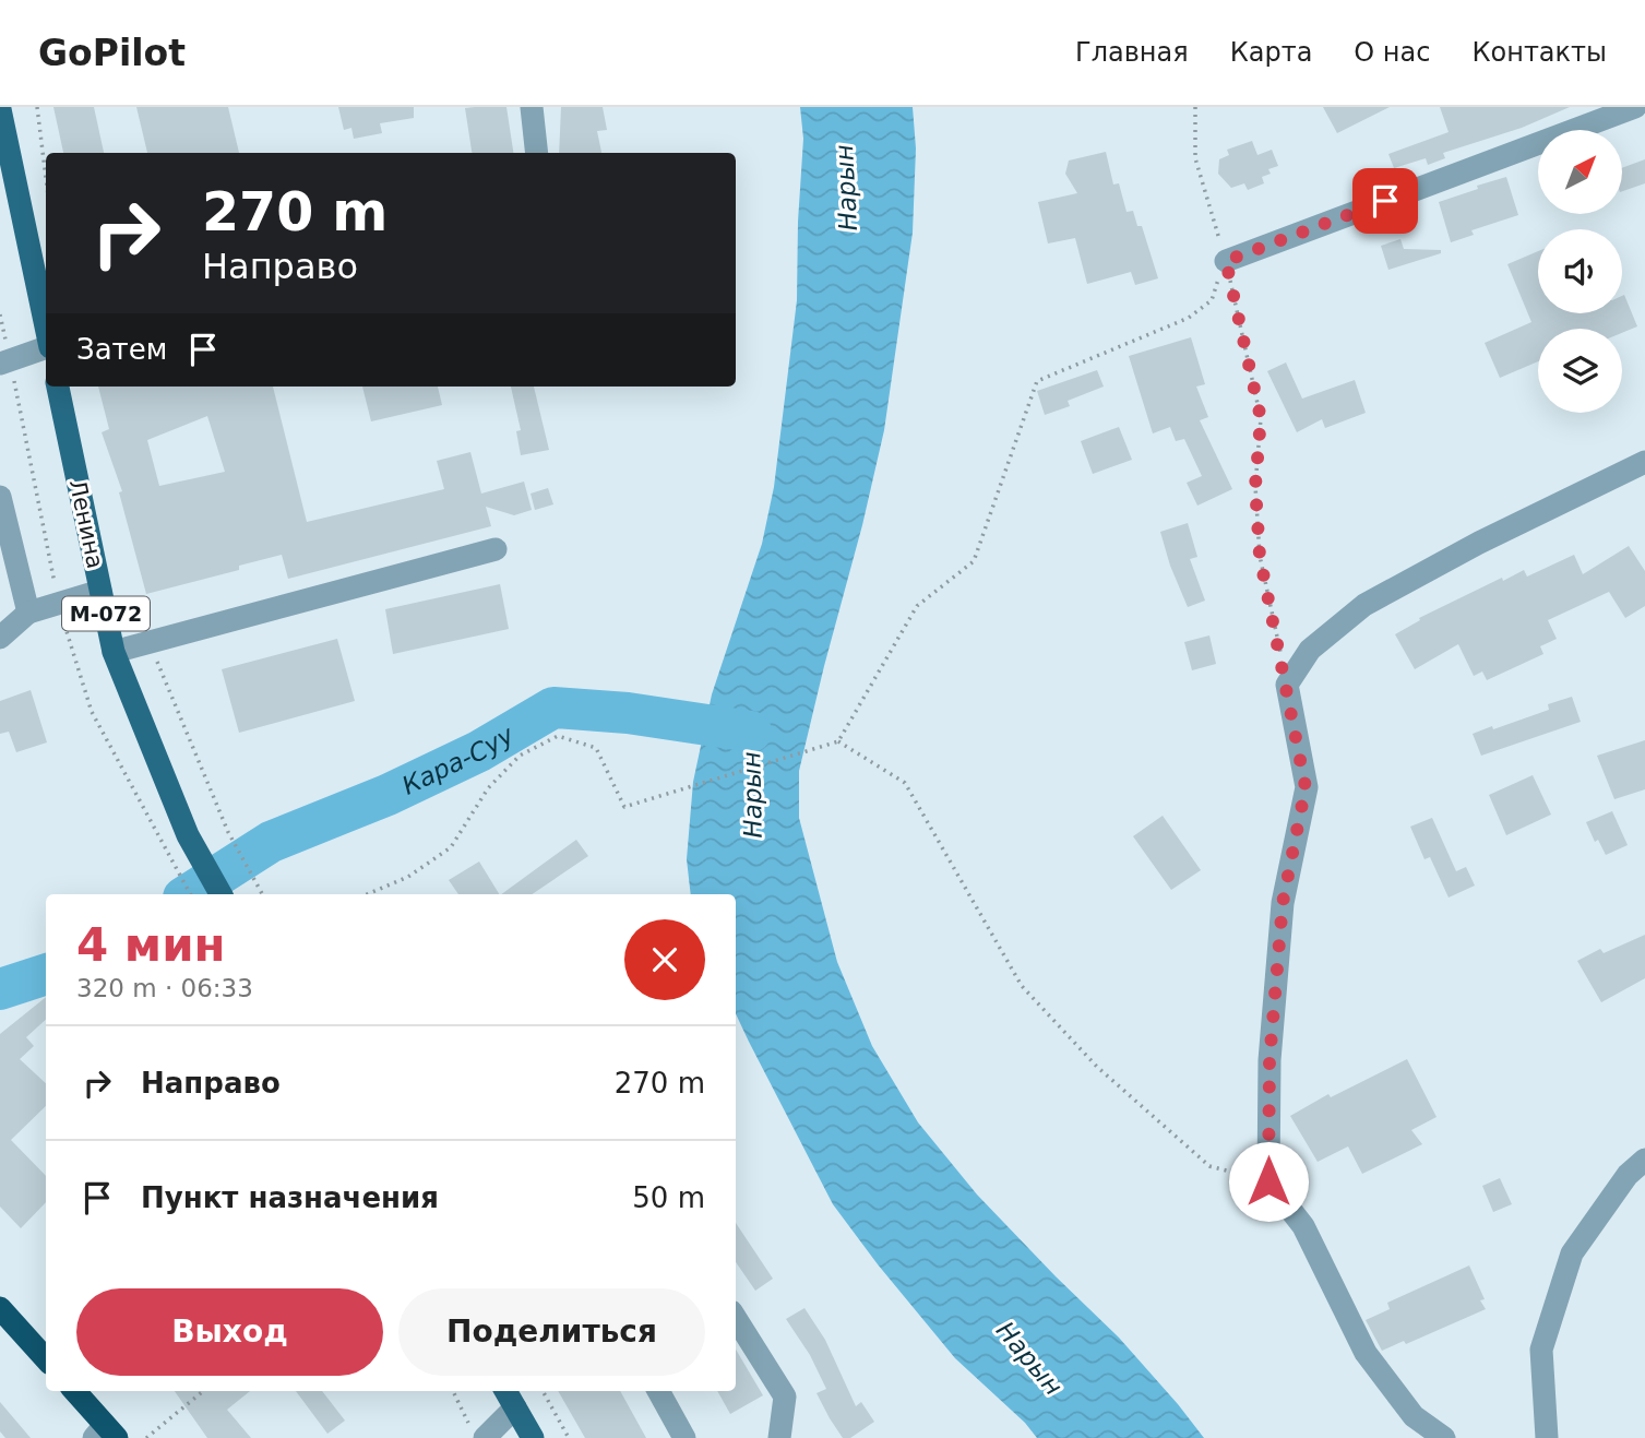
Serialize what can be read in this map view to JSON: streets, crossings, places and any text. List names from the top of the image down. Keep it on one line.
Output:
{"streets":{"main road":["Ленина","М-072"]},"water":["Нарын","Кара-Суу"],"north":"top right","page":{"header":"GoPilot","nav":["Главная","Карта","О нас","Контакты"],"turn":["270 m","Направо"],"then":"Затем","heading":["4 мин","320 m · 06:33"],"list":[{"name":"Направо","value":"270 m"},{"name":"Пункт назначения","value":"50 m"}],"buttons":["Выход","Поделиться"]}}
